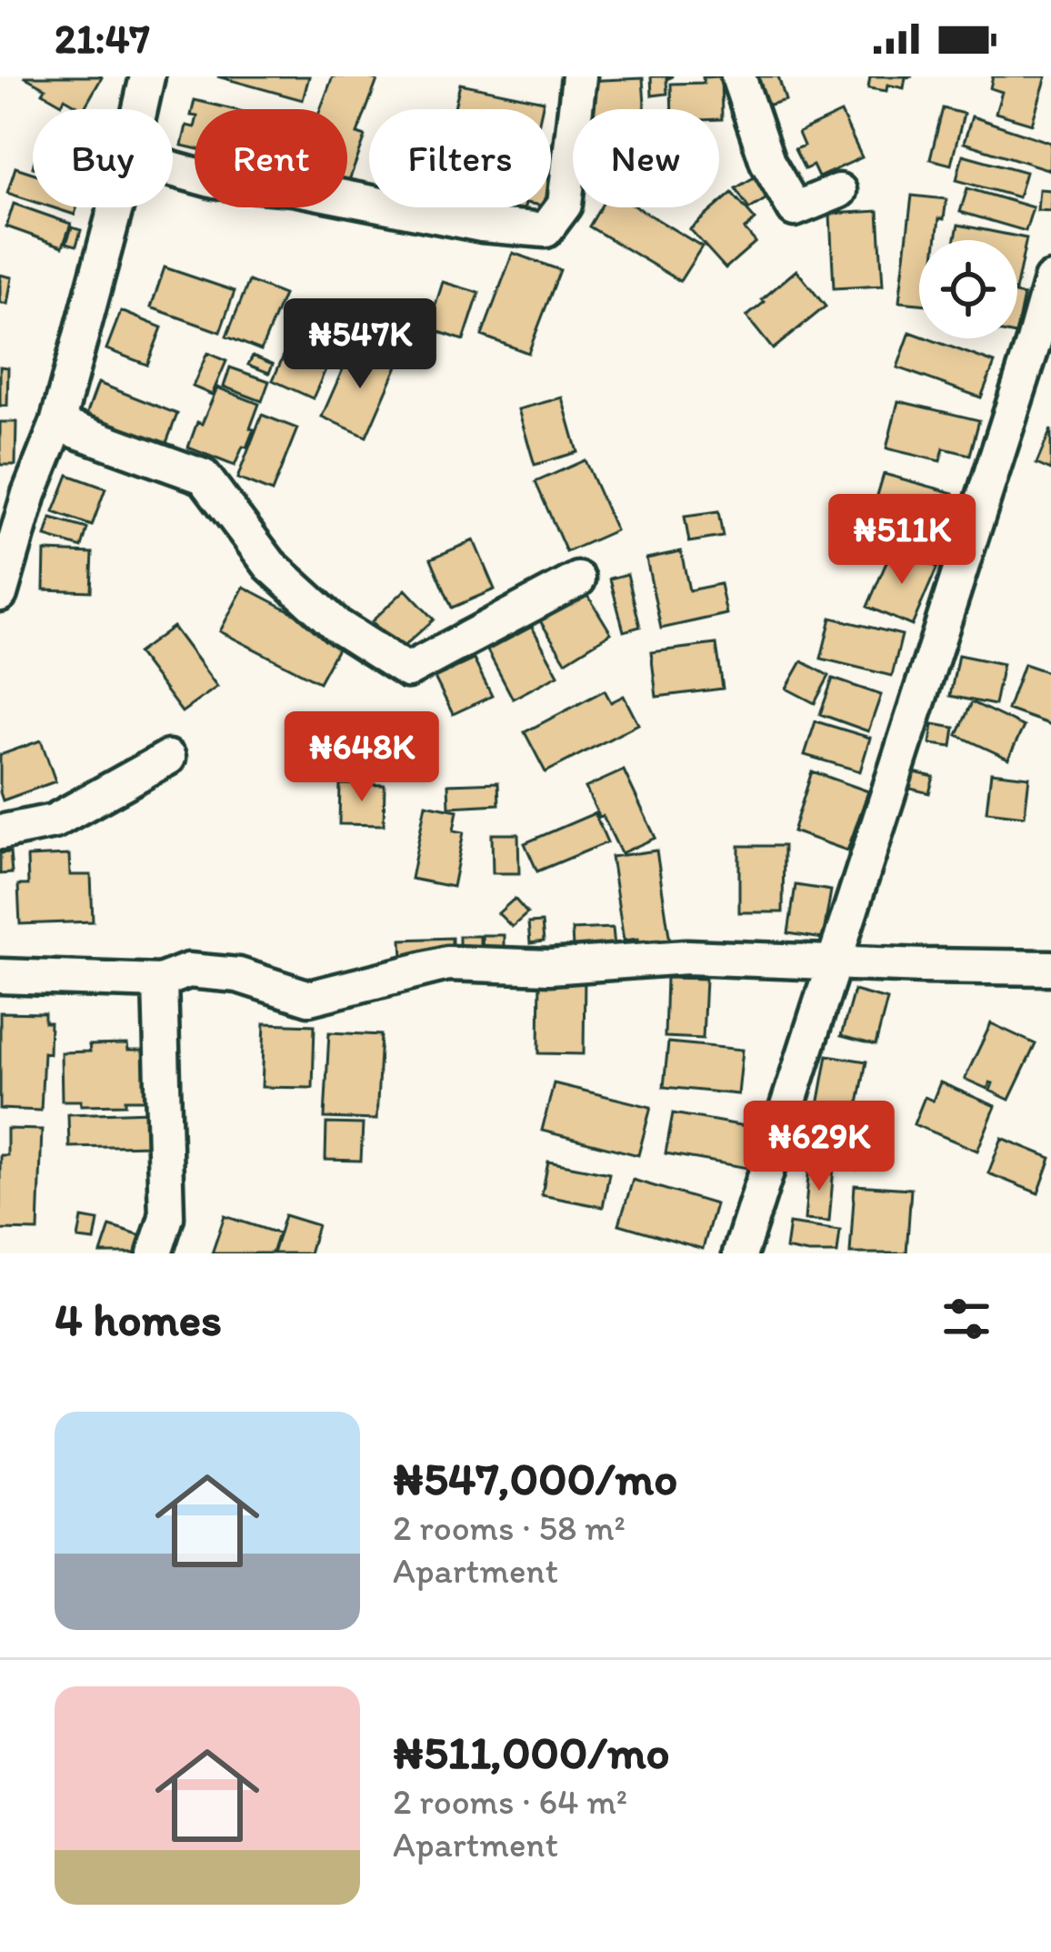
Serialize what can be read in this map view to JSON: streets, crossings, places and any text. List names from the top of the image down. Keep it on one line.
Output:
{"page":{"status":"21:47","chip":["Buy","Rent","Filters","New"],"price":["₦547K","₦511K","₦648K","₦629K"],"heading":"4 homes","list":[{"name":"₦547,000/mo","note":"2 rooms · 58 m² · Apartment"},{"name":"₦511,000/mo","note":"2 rooms · 64 m² · Apartment"}]}}
